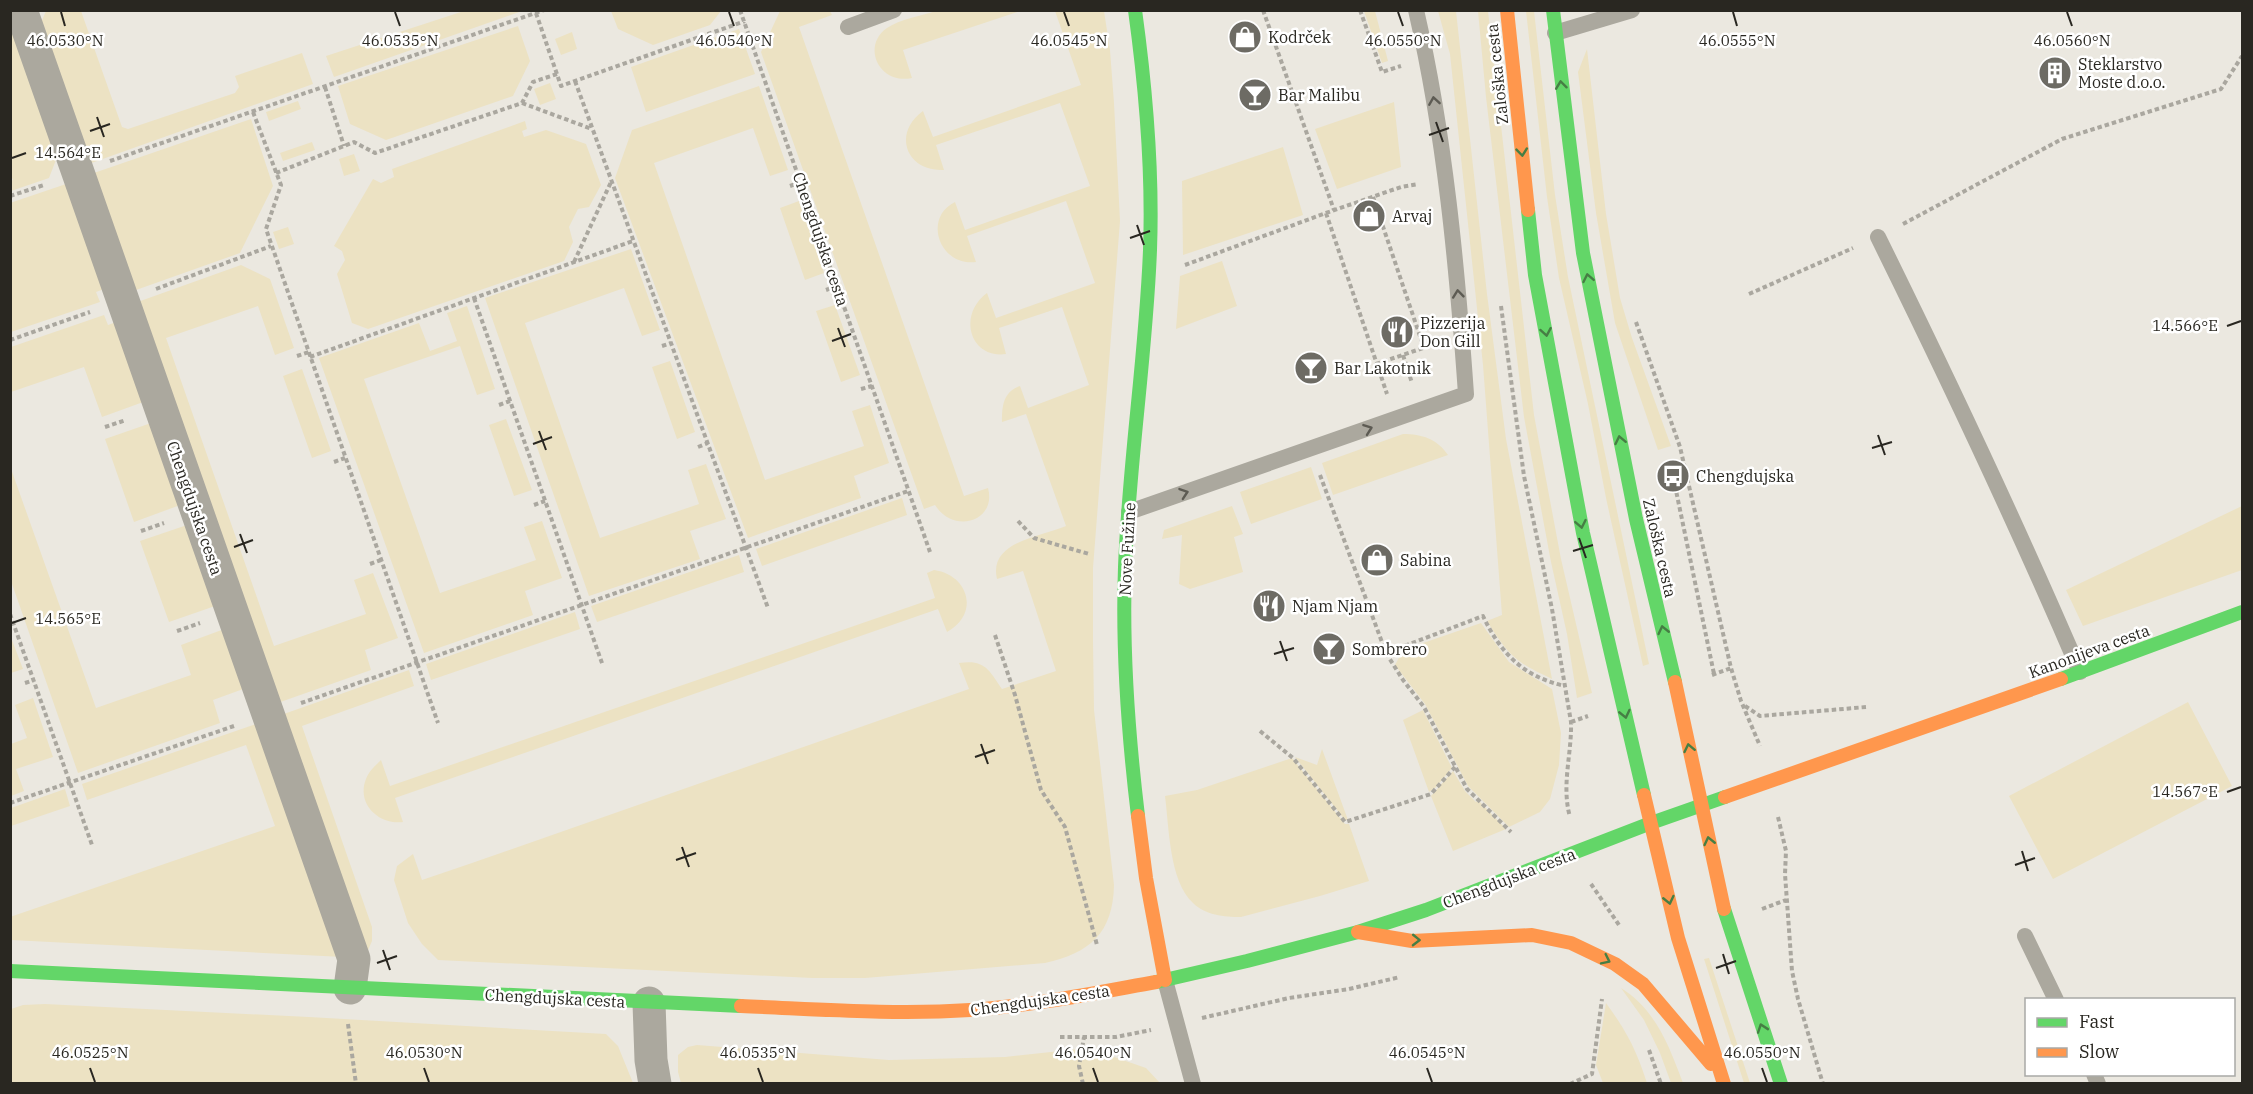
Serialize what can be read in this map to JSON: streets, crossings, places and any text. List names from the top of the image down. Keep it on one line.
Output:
{"streets":{"street":["Zaloška cesta","Chengdujska cesta","Nove Fužine","Kanonijeva cesta"]},"crossings":[["Zaloška cesta","Chengdujska cesta"],["Zaloška cesta","Kanonijeva cesta"],["Chengdujska cesta","Nove Fužine"],["Chengdujska cesta","Kanonijeva cesta"]],"places":{"shop":["Kodrček","Arvaj","Sabina"],"building":["Steklarstvo Moste d.o.o."],"bar":["Bar Malibu","Bar Lakotnik","Sombrero"],"restaurant":["Pizzerija Don Gill","Njam Njam"],"bus stop":["Chengdujska"]},"legend":["Fast","Slow"],"coordinates":["46.0545°N","46.0550°N","46.0560°N","46.0530°N","46.0535°N","46.0540°N","46.0555°N","14.564°E","14.566°E","14.565°E","14.567°E","46.0525°N"]}
